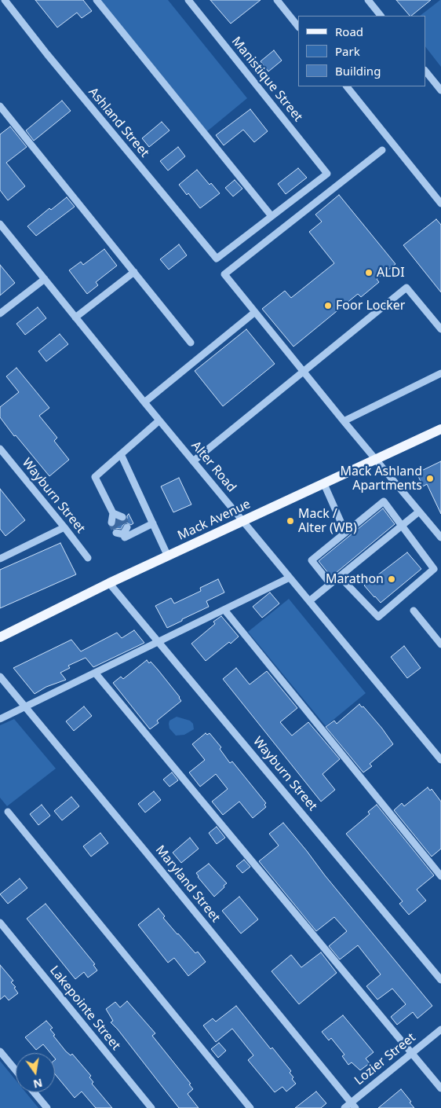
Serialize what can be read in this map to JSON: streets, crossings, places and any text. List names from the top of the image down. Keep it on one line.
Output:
{"streets":{"main road":["Mack Avenue"],"street":["Manistique Street","Ashland Street","Alter Road","Wayburn Street","Maryland Street","Lakepointe Street","Lozier Street"]},"crossings":[["Manistique Street","Ashland Street"],["Alter Road","Mack Avenue"],["Wayburn Street","Mack Avenue"],["Maryland Street","Lozier Street"]],"places":["ALDI","Foor Locker","Mack Ashland Apartments","Mack / Alter (WB)","Marathon"],"legend":["Road","Park","Building"],"north":"bottom"}
